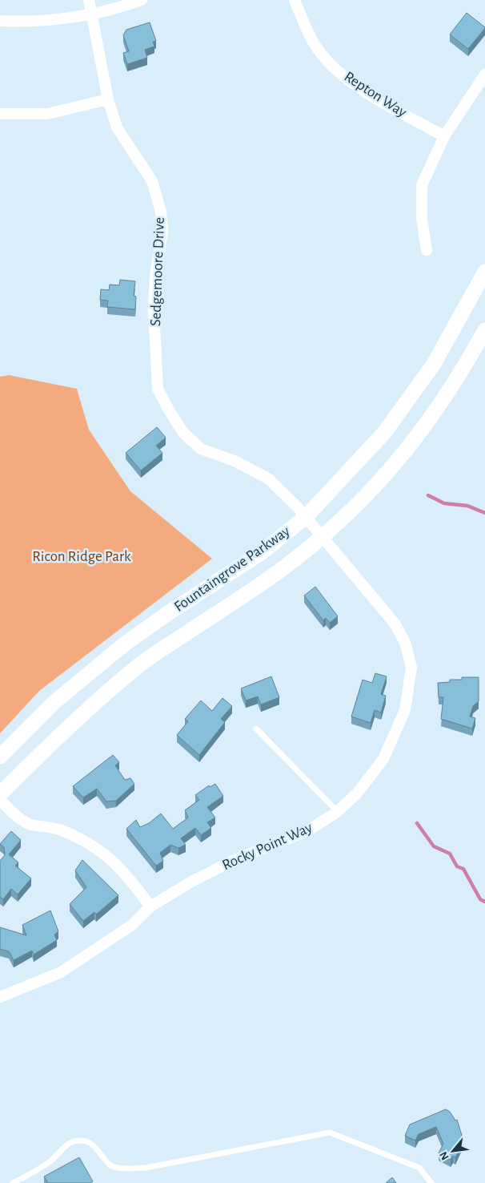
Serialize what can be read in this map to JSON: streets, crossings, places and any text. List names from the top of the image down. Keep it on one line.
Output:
{"streets":{"main road":["Fountaingrove Parkway"],"street":["Repton Way","Sedgemoore Drive","Rocky Point Way"]},"crossings":[["Sedgemoore Drive","Fountaingrove Parkway"],["Sedgemoore Drive","Rocky Point Way"],["Fountaingrove Parkway","Rocky Point Way"]],"parks":["Ricon Ridge Park"],"north":"bottom left"}
